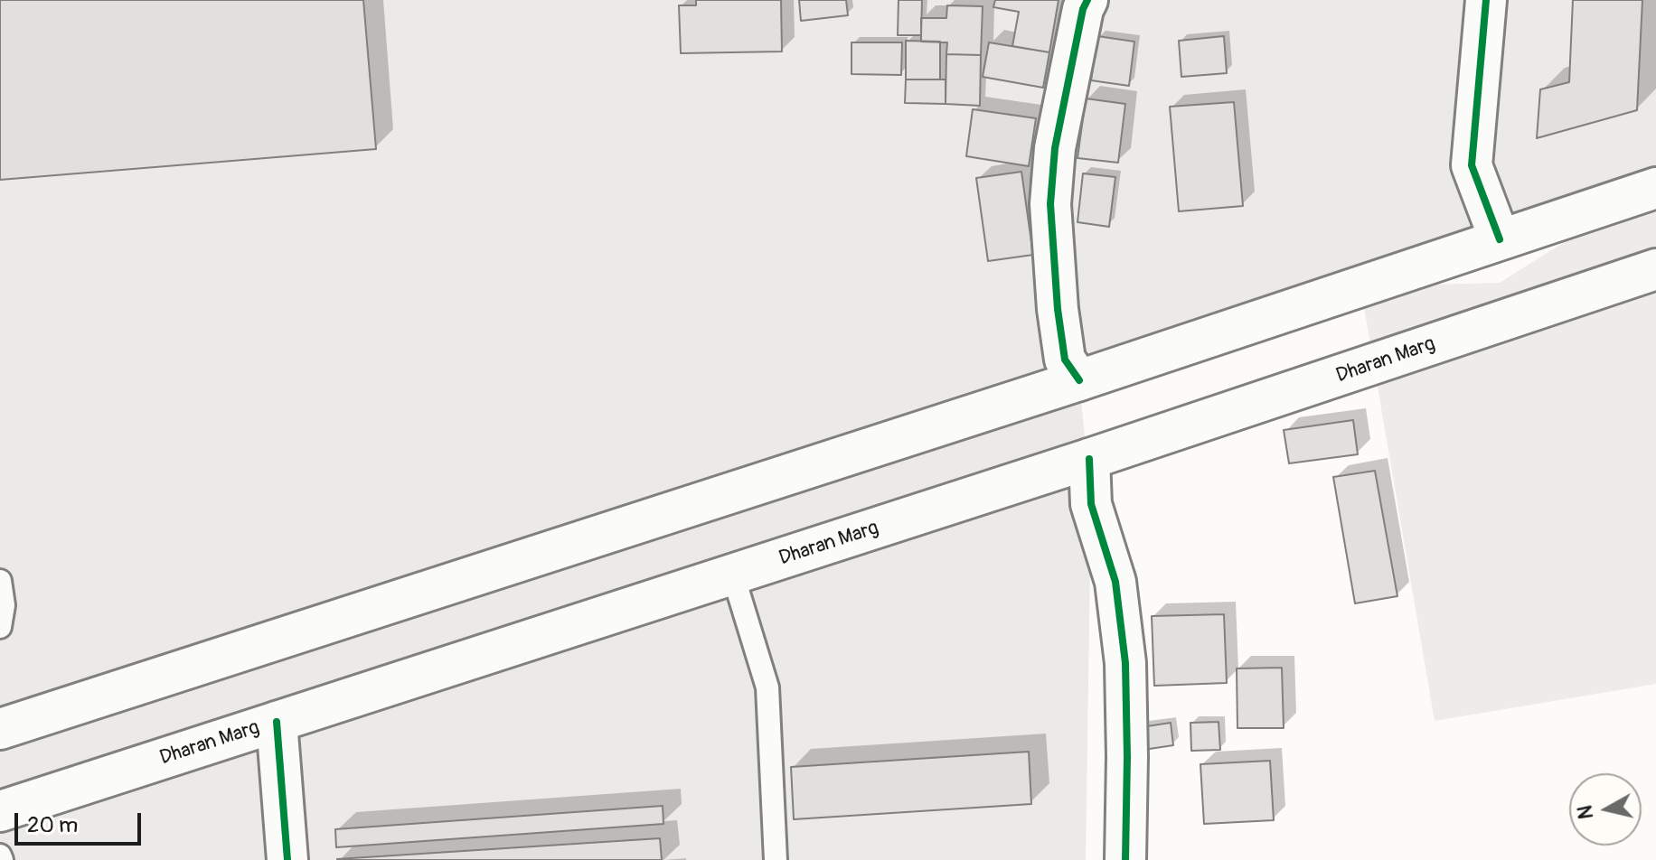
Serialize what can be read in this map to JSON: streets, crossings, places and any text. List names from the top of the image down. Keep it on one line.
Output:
{"streets":{"main road":["Dharan Marg"]},"scale_bar":"20 m","north":"left"}
